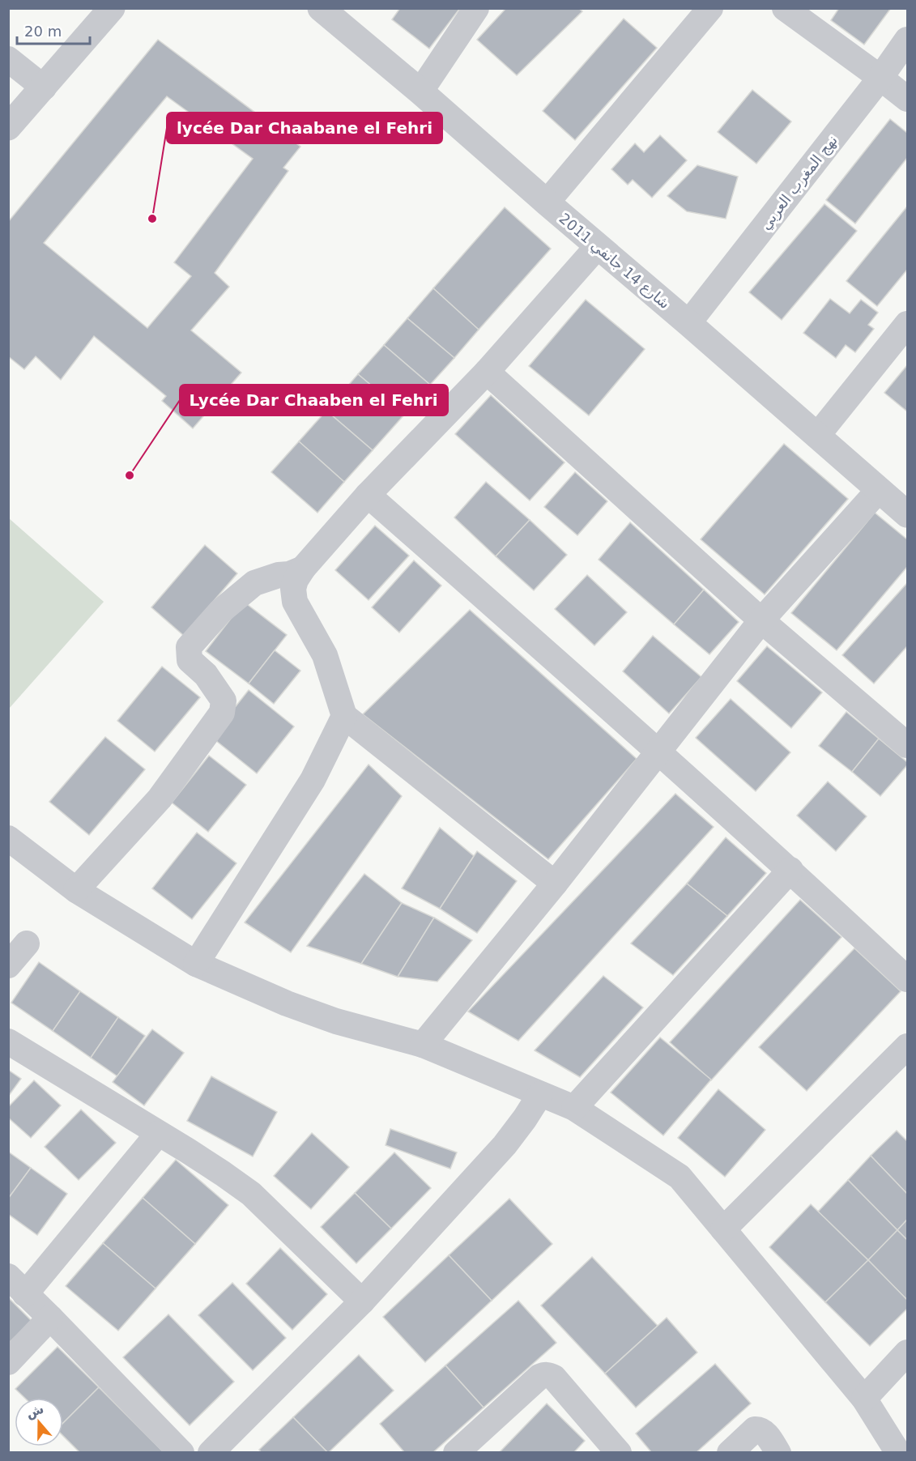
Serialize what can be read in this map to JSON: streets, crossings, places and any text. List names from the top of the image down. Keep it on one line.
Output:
{"streets":{"street":["نهج المغرب العربي","شارع 14 جانفي 2011"]},"crossings":[["نهج المغرب العربي","شارع 14 جانفي 2011"]],"places":["lycée Dar Chaabane el Fehri","Lycée Dar Chaaben el Fehri"],"scale_bar":"20 m","north":"top"}
